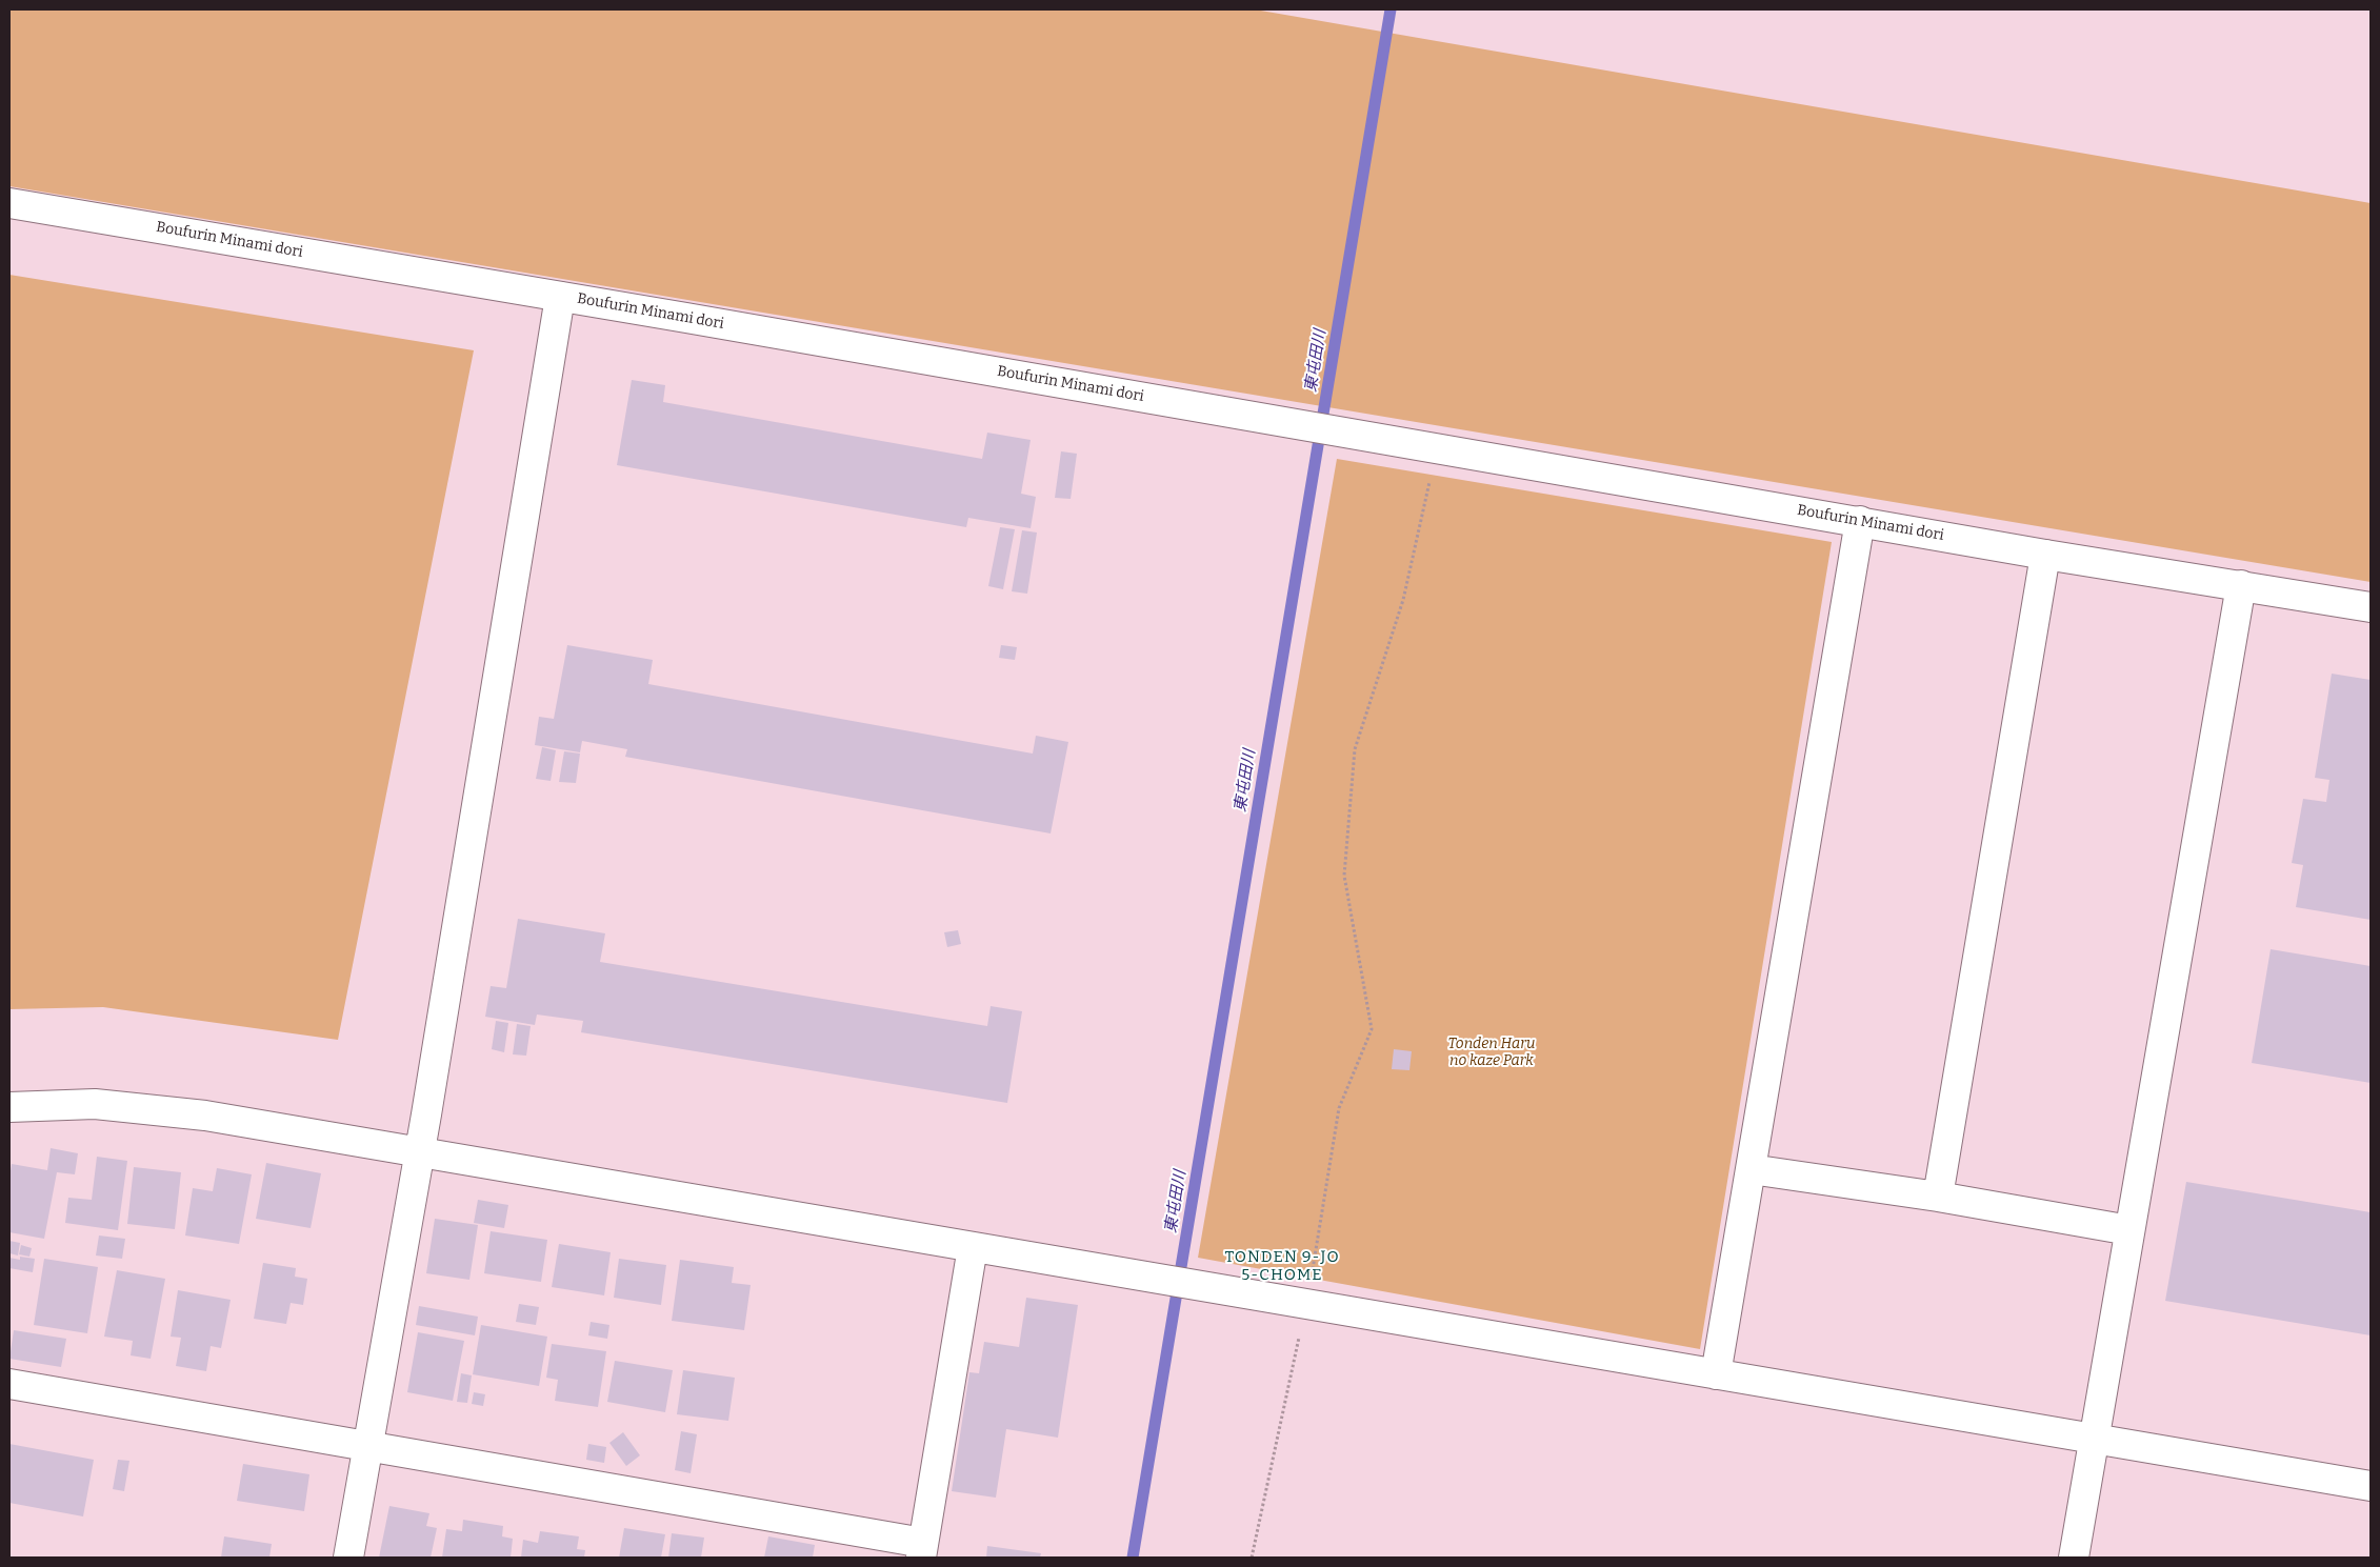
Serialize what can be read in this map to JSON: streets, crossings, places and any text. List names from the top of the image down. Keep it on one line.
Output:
{"streets":{"street":["Boufurin Minami dori"]},"districts":["TONDEN 9-JO 5-CHOME"],"water":["東屯田川"],"parks":["Tonden Haru no kaze Park"]}
